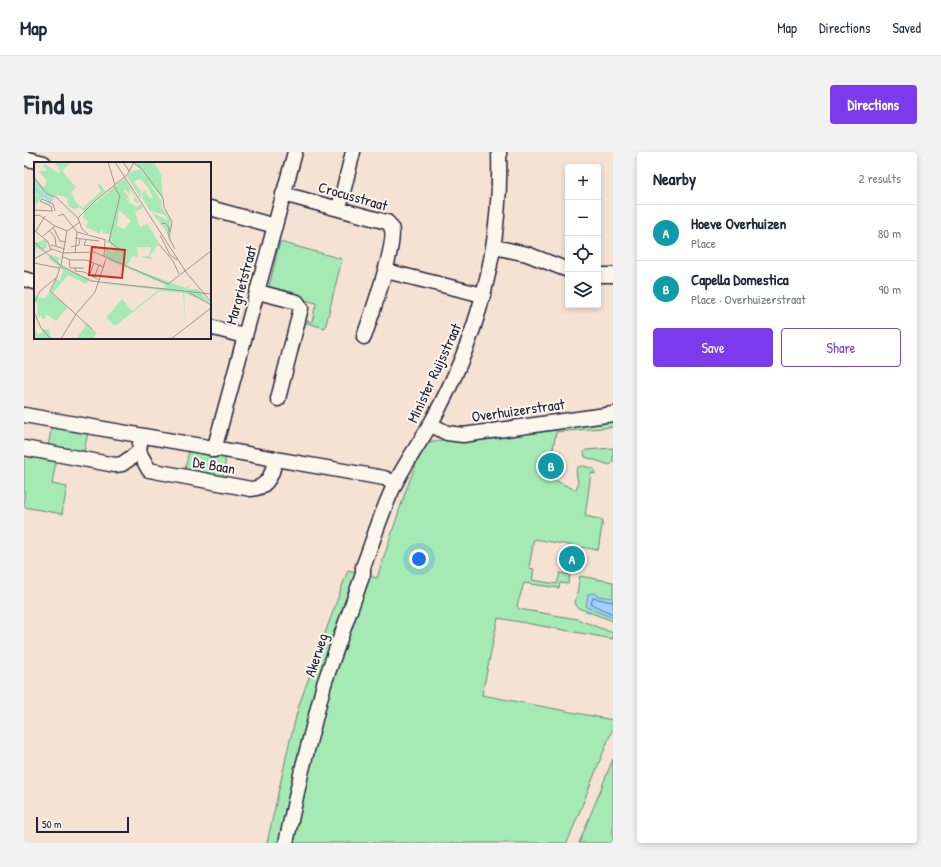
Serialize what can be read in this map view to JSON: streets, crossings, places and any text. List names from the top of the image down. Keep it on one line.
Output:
{"streets":{"street":["Crocusstraat","Margrietstraat","Minister Ruijsstraat","Overhuizerstraat","De Baan","Akerweg"]},"crossings":[["Crocusstraat","Margrietstraat"],["Margrietstraat","De Baan"],["Minister Ruijsstraat","Overhuizerstraat"],["Minister Ruijsstraat","De Baan"],["Minister Ruijsstraat","Akerweg"],["De Baan","Akerweg"]],"scale_bar":"50 m","page":{"header":"Map","nav":["Map","Directions","Saved"],"title":"Find us","buttons":["Directions",["Save","Share"]],"heading":["Nearby","2 results"],"map_buttons":["+","−"],"list":[{"mark":"A","name":"Hoeve Overhuizen","note":"Place","value":"80 m"},{"mark":"B","name":"Capella Domestica","note":"Place · Overhuizerstraat","value":"90 m"}],"pins":["B","A"],"scale":"50 m"}}
